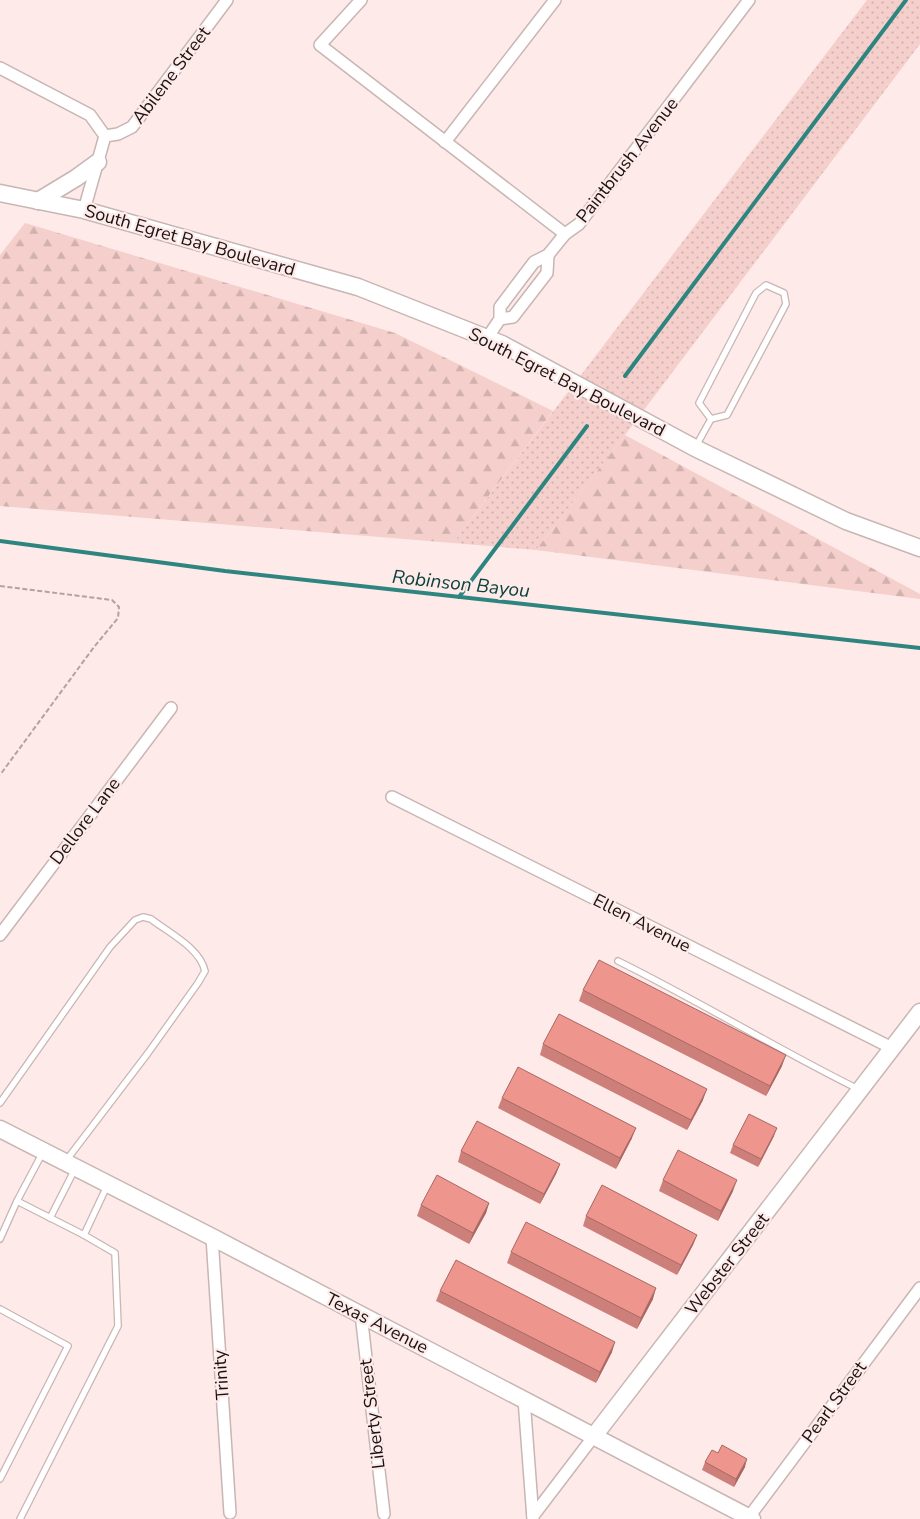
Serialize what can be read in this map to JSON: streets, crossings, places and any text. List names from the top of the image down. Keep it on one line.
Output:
{"streets":{"street":["Abilene Street","Paintbrush Avenue","South Egret Bay Boulevard","Dellore Lane","Ellen Avenue","Webster Street","Texas Avenue","Trinity","Pearl Street","Liberty Street"]},"crossings":[["Paintbrush Avenue","South Egret Bay Boulevard"],["Ellen Avenue","Webster Street"],["Webster Street","Texas Avenue"],["Texas Avenue","Trinity"],["Texas Avenue","Pearl Street"],["Texas Avenue","Liberty Street"]],"water":["Robinson Bayou"]}
